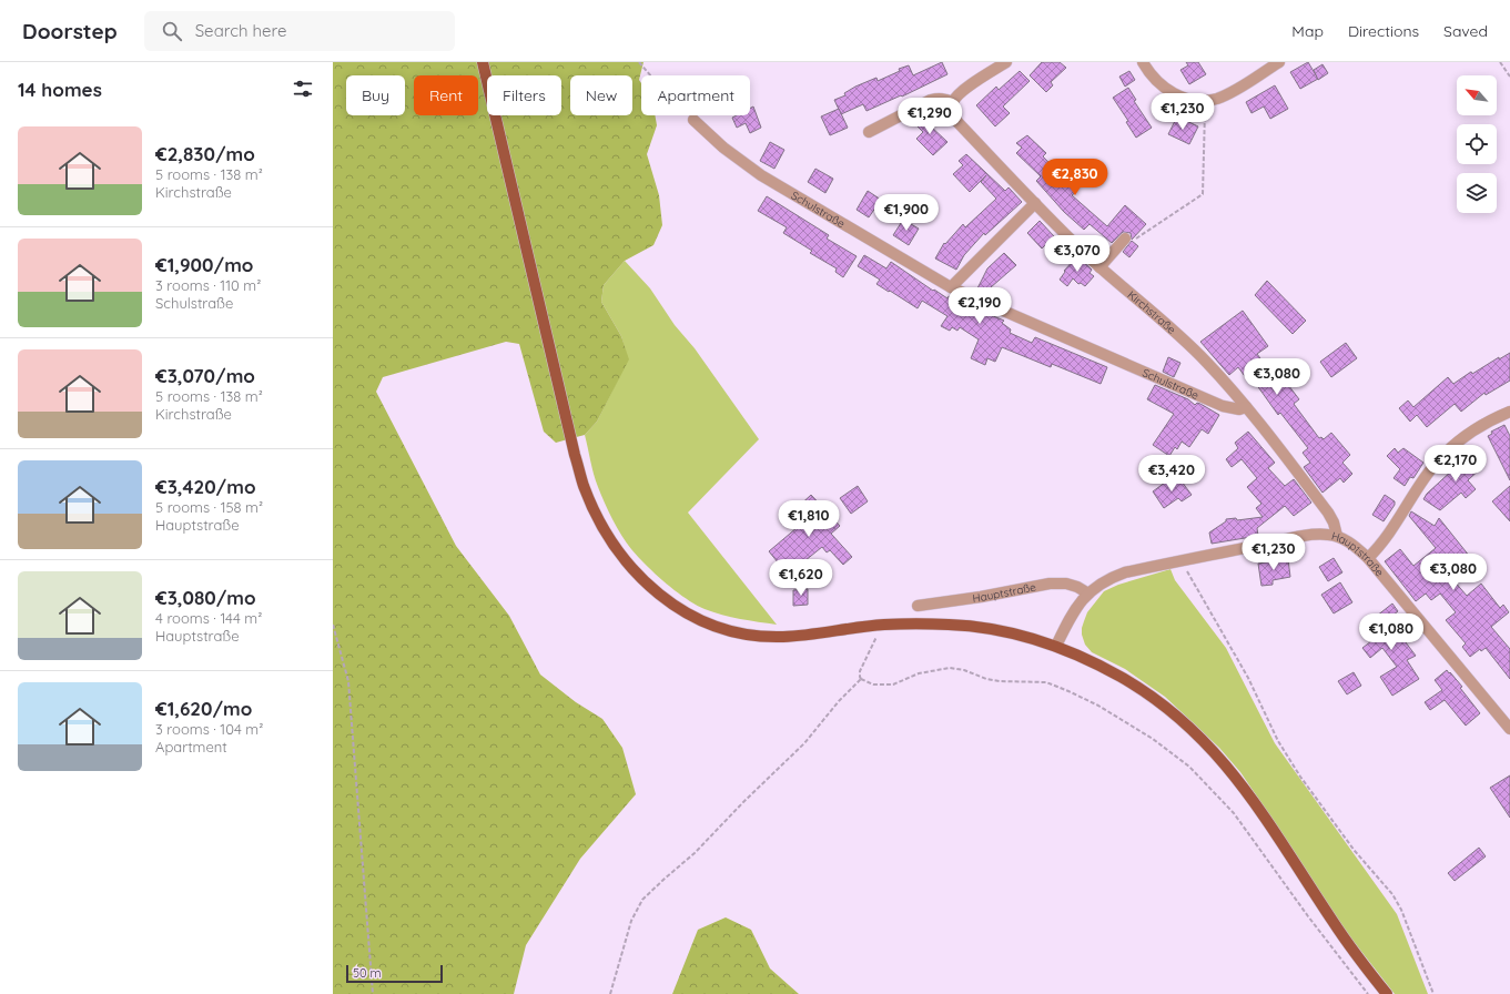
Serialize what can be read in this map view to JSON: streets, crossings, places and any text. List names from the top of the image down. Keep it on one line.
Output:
{"streets":{"street":["Schulstraße","Kirchstraße","Hauptstraße"]},"crossings":[["Schulstraße","Kirchstraße"]],"scale_bar":"50 m","north":"top left","page":{"header":"Doorstep","search":"Search here","nav":["Map","Directions","Saved"],"heading":"14 homes","chip":["Buy","Rent","Filters","New","Apartment"],"price":["€1,230","€1,290","€2,830","€1,900","€3,070","€2,190","€3,080","€2,170","€3,420","€1,810","€1,230","€3,080","€1,620","€1,080"],"list":[{"name":"€2,830/mo","note":"5 rooms · 138 m² · Kirchstraße"},{"name":"€1,900/mo","note":"3 rooms · 110 m² · Schulstraße"},{"name":"€3,070/mo","note":"5 rooms · 138 m² · Kirchstraße"},{"name":"€3,420/mo","note":"5 rooms · 158 m² · Hauptstraße"},{"name":"€3,080/mo","note":"4 rooms · 144 m² · Hauptstraße"},{"name":"€1,620/mo","note":"3 rooms · 104 m² · Apartment"}],"scale":"50 m"}}
